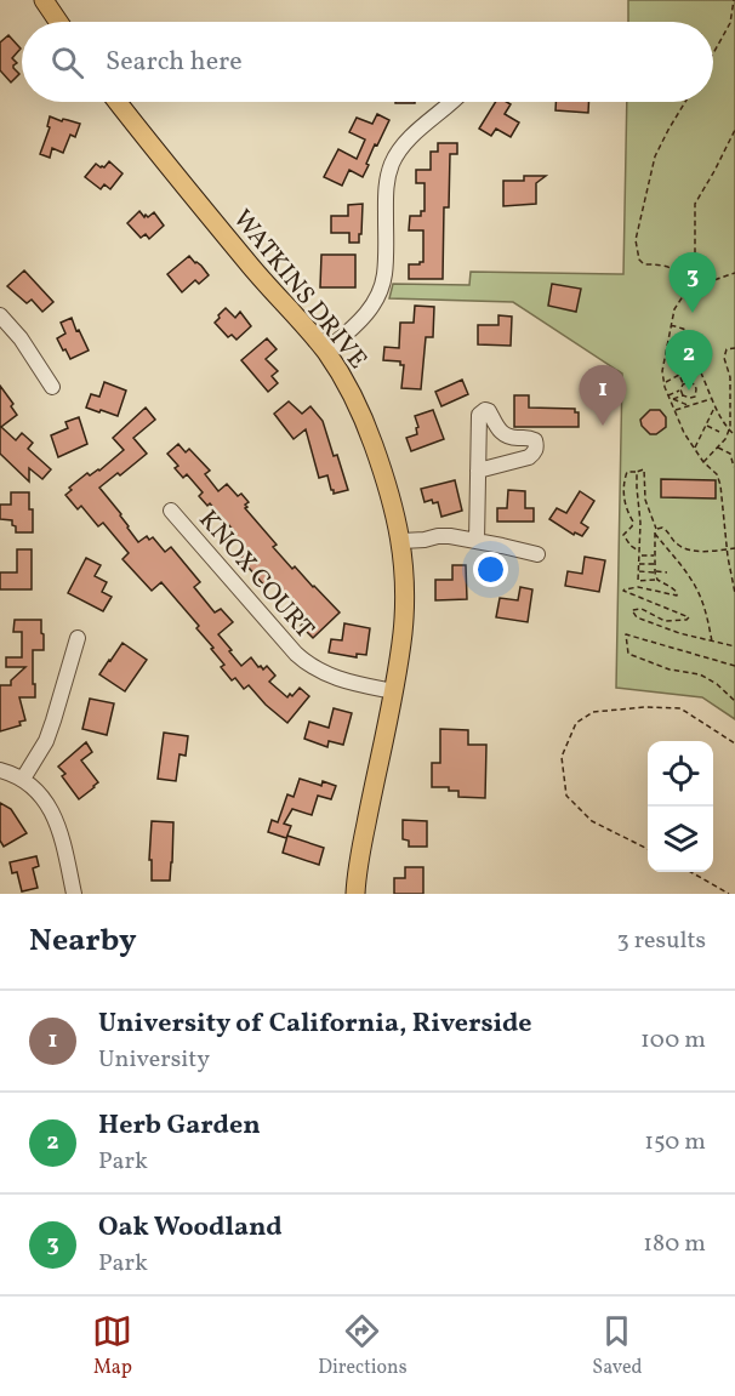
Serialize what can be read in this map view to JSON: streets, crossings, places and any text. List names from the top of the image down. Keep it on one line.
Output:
{"streets":{"main road":["WATKINS DRIVE"],"street":["KNOX COURT"]},"crossings":[["WATKINS DRIVE","KNOX COURT"]],"page":{"search":"Search here","pins":["3","2","1"],"heading":["Nearby","3 results"],"list":[{"mark":"1","name":"University of California, Riverside","note":"University","value":"100 m"},{"mark":"2","name":"Herb Garden","note":"Park","value":"150 m"},{"mark":"3","name":"Oak Woodland","note":"Park","value":"180 m"}],"nav":["Map","Directions","Saved"]}}
